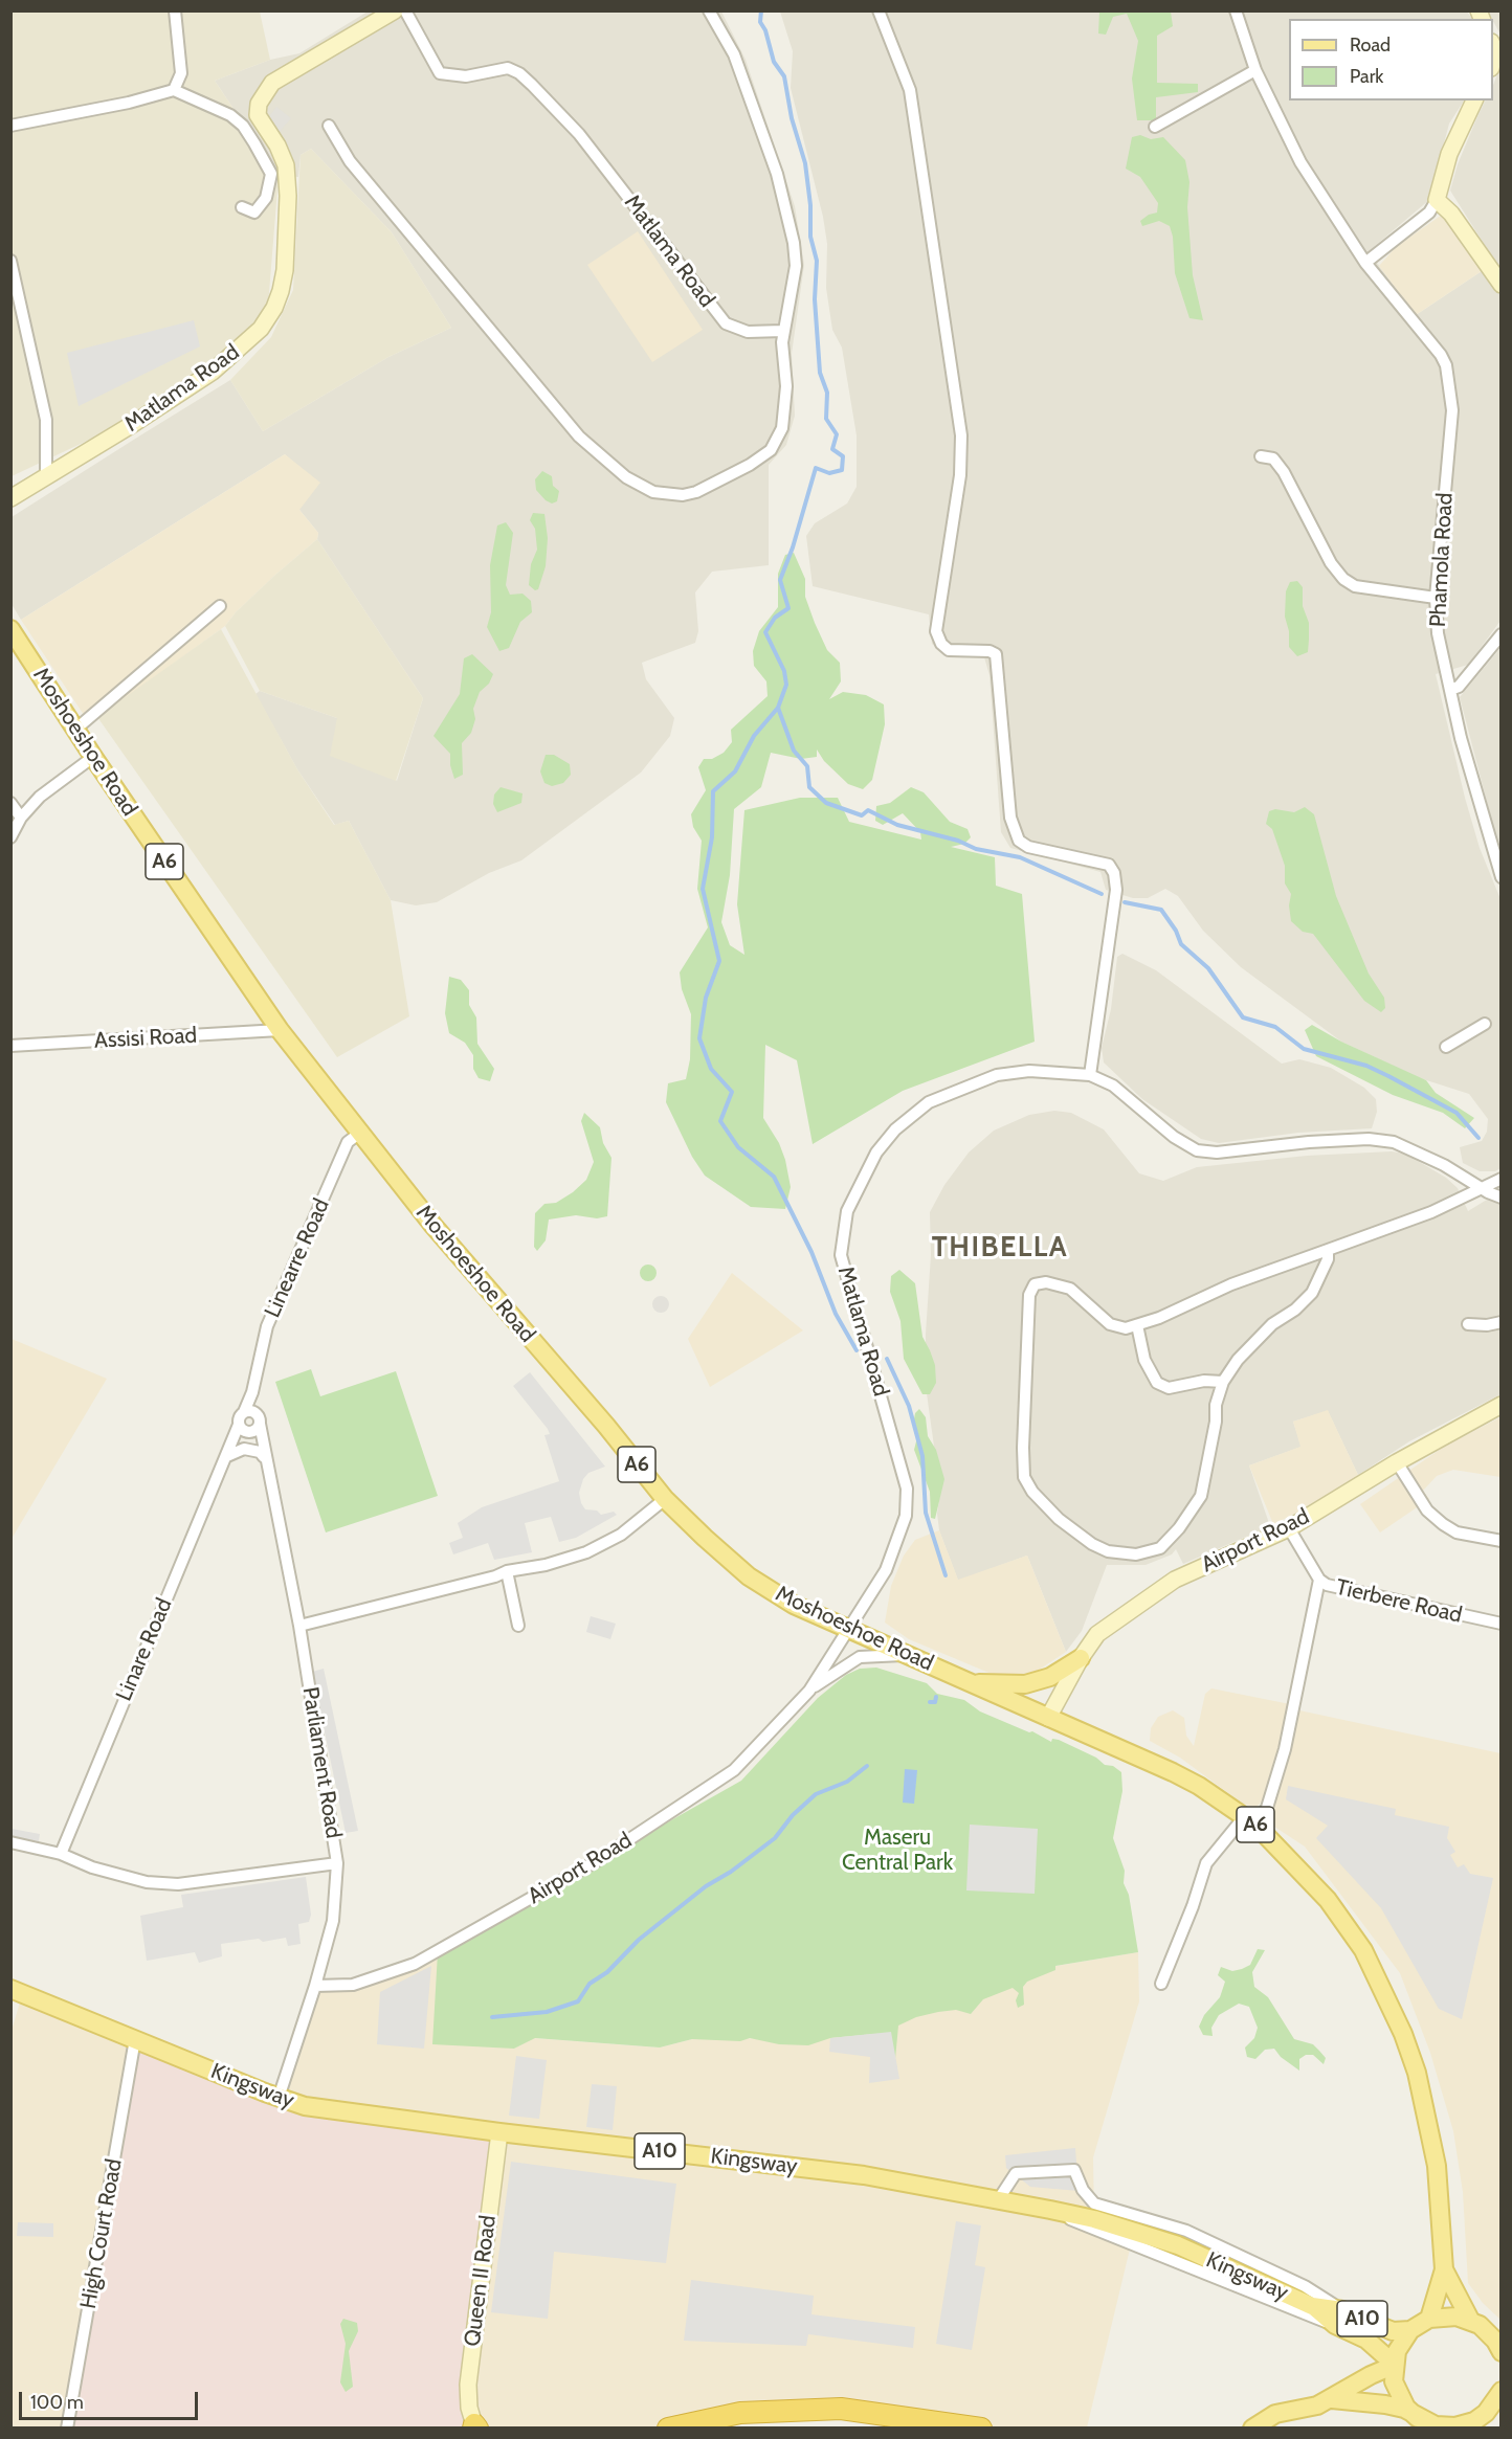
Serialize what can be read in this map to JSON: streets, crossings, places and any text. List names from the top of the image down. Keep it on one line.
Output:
{"streets":{"main road":["Moshoeshoe Road","A6","Kingsway","A10"],"street":["Matlama Road","Phamola Road","Assisi Road","Linearre Road","Airport Road","Tierbere Road","Linare Road","Parliament Road","High Court Road","Queen II Road"]},"crossings":[["Matlama Road","Moshoeshoe Road"],["Matlama Road","Airport Road"],["Moshoeshoe Road","Assisi Road"],["Moshoeshoe Road","Linearre Road"],["Moshoeshoe Road","Airport Road"],["Linearre Road","Linare Road"],["Linearre Road","Parliament Road"],["Airport Road","Tierbere Road"],["Airport Road","Parliament Road"],["Linare Road","Parliament Road"],["Parliament Road","Kingsway"],["Kingsway","High Court Road"],["Kingsway","Queen II Road"]],"districts":["THIBELLA"],"parks":["Maseru Central Park"],"legend":["Road","Park"],"scale_bar":"100 m"}
